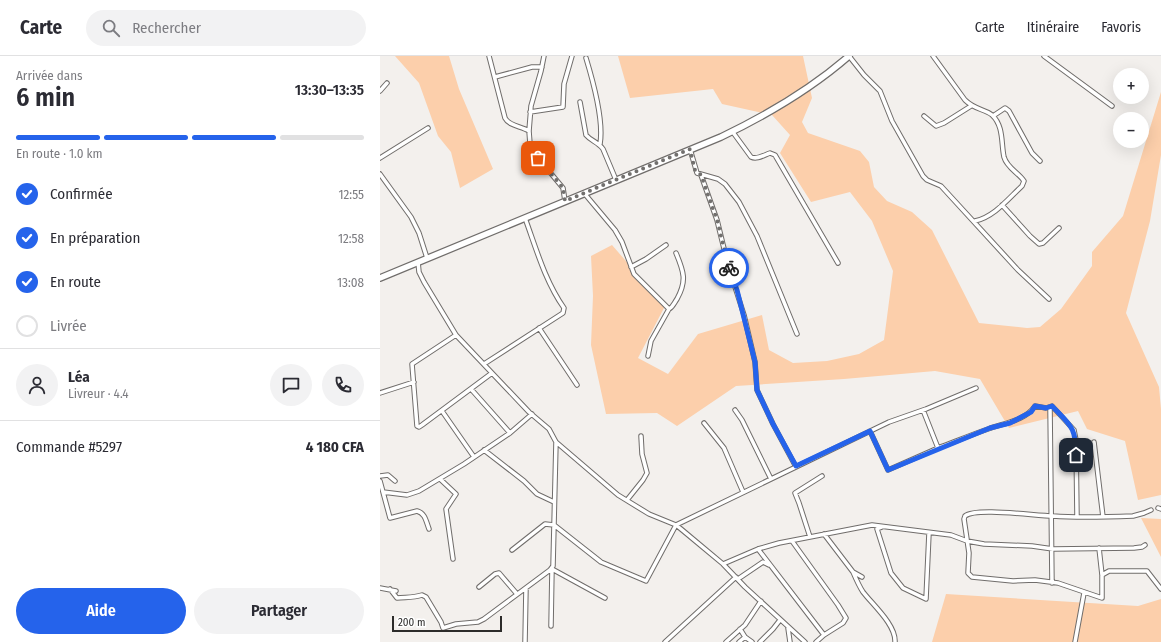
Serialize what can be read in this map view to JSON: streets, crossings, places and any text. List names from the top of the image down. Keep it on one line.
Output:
{"scale_bar":"200 m","page":{"header":"Carte","search":"Rechercher","nav":["Carte","Itinéraire","Favoris"],"heading":["6 min","Arrivée dans","13:30–13:35"],"panel":["Léa","Livreur · 4.4","Commande #5297","4 180 CFA"],"map_buttons":["+","−"],"bar":"En route · 1.0 km","list":[["Confirmée","12:55"],["En préparation","12:58"],["En route","13:08"],"Livrée"],"buttons":["Aide","Partager"],"scale":"200 m"}}
